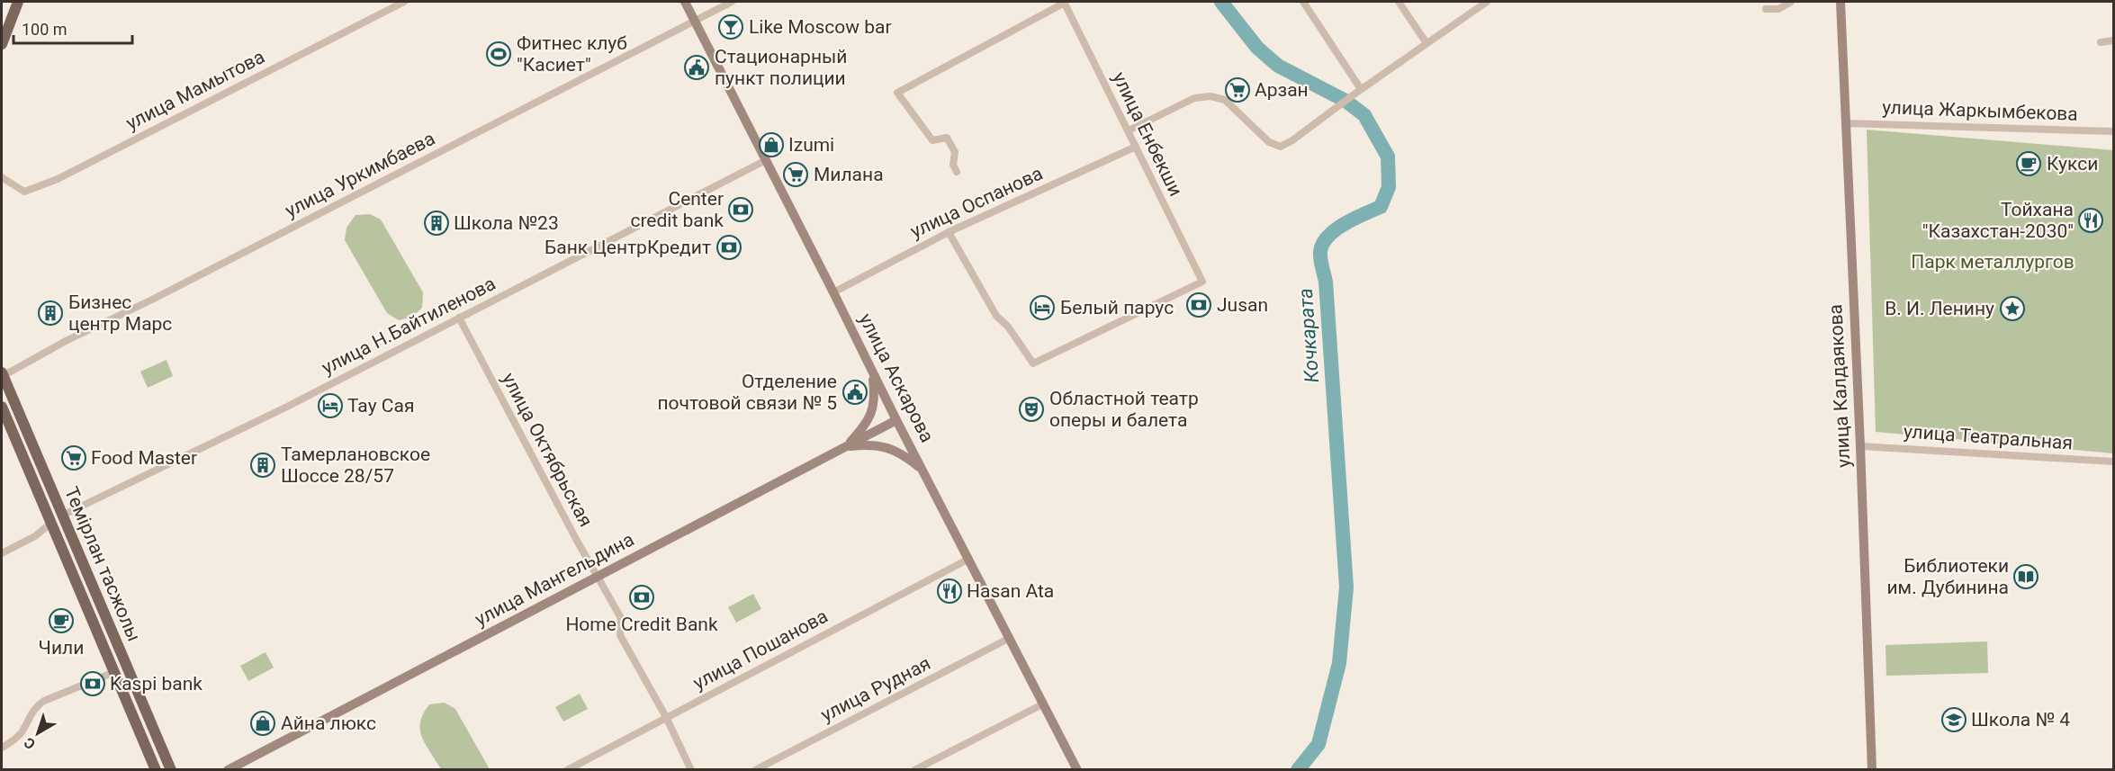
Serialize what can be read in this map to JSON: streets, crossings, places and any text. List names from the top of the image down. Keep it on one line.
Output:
{"streets":{"main road":["Темірлан тасжолы"],"street":["улица Мамытова","улица Жаркымбекова","улица Енбекши","улица Уркимбаева","улица Оспанова","улица Н.Байтиленова","улица Аскарова","улица Калдаякова","улица Театральная","улица Октябрьская","улица Мангельдина","улица Пошанова","улица Рудная"]},"crossings":[["улица Жаркымбекова","улица Калдаякова"],["улица Енбекши","улица Оспанова"],["улица Уркимбаева","улица Аскарова"],["улица Уркимбаева","Темірлан тасжолы"],["улица Оспанова","улица Аскарова"],["улица Н.Байтиленова","улица Аскарова"],["улица Н.Байтиленова","улица Октябрьская"],["улица Н.Байтиленова","Темірлан тасжолы"],["улица Аскарова","улица Мангельдина"],["улица Аскарова","улица Пошанова"],["улица Аскарова","улица Рудная"],["улица Калдаякова","улица Театральная"],["улица Октябрьская","улица Мангельдина"],["улица Октябрьская","улица Пошанова"]],"water":["Кочкарата"],"parks":["Парк металлургов"],"places":{"bar":["Like Moscow bar"],"sports":["Фитнес клуб \"Касиет\""],"public building":["Стационарный пункт полиции","Отделение почтовой связи № 5"],"supermarket":["Арзан","Милана","Food Master"],"shop":["Izumi","Айна люкс"],"cafe":["Кукси","Чили"],"bank":["Center credit bank","Банк ЦентрКредит","Jusan","Home Credit Bank","Kaspi bank"],"restaurant":["Тойхана \"Казахстан-2030\"","Hasan Ata"],"building":["Школа №23","Бизнес центр Марс","Тамерлановское Шоссе 28/57"],"hotel":["Белый парус","Тау Сая"],"place":["В. И. Ленину"],"theatre":["Областной театр оперы и балета"],"library":["Библиотеки им. Дубинина"],"school or university":["Школа № 4"]},"scale_bar":"100 m","north":"bottom left"}
